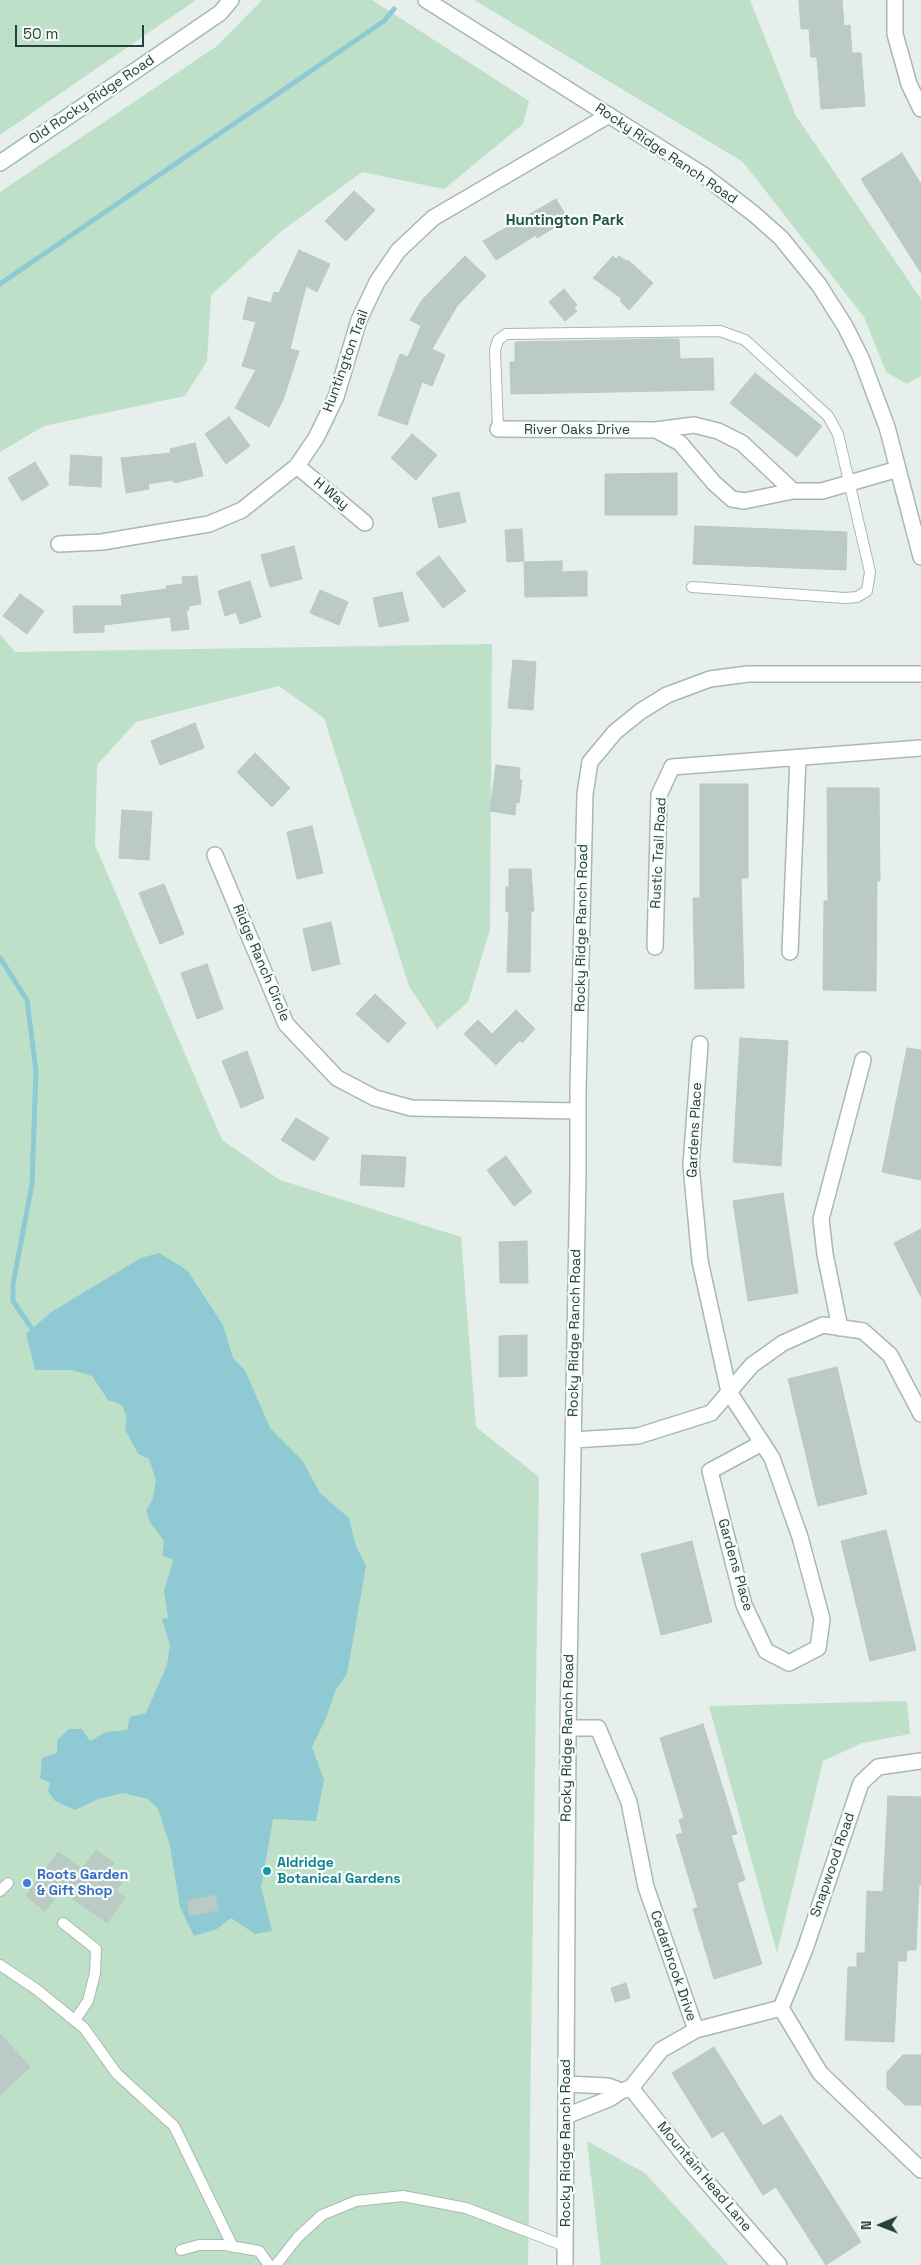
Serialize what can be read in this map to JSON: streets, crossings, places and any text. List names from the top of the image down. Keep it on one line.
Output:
{"streets":{"street":["Old Rocky Ridge Road","Rocky Ridge Ranch Road","Huntington Trail","River Oaks Drive","H Way","Rustic Trail Road","Ridge Ranch Circle","Gardens Place","Snapwood Road","Cedarbrook Drive","Mountain Head Lane"]},"crossings":[["Rocky Ridge Ranch Road","Huntington Trail"],["Rocky Ridge Ranch Road","River Oaks Drive"],["Rocky Ridge Ranch Road","Ridge Ranch Circle"],["Rocky Ridge Ranch Road","Cedarbrook Drive"],["Huntington Trail","H Way"],["Snapwood Road","Cedarbrook Drive"]],"districts":["Huntington Park"],"places":["Aldridge Botanical Gardens","Roots Garden & Gift Shop"],"scale_bar":"50 m","north":"left"}
